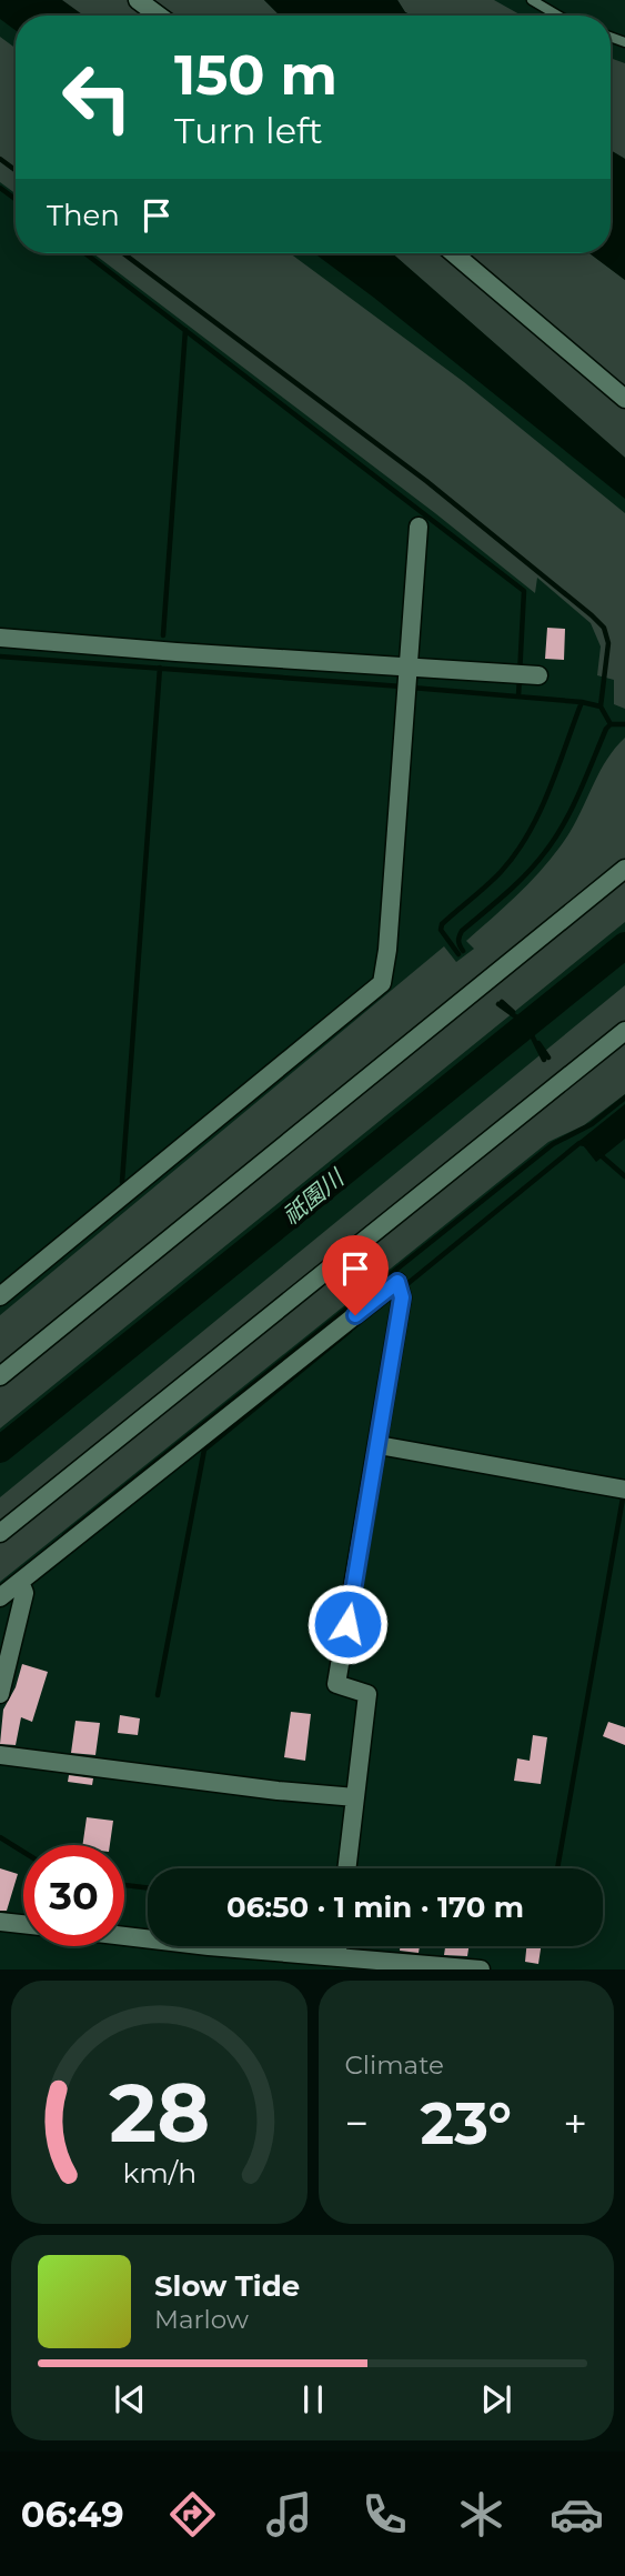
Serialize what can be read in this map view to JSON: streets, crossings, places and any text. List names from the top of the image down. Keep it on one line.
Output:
{"water":["祇園川"],"page":{"turn":["150 m","Turn left"],"then":"Then","limit":"30","trip":"06:50 · 1 min · 170 m","tile":"Climate","heat":["−","23°","+"],"song":["Slow Tide","Marlow"],"tabs":"06:49","gauge":["28","km/h"]}}
